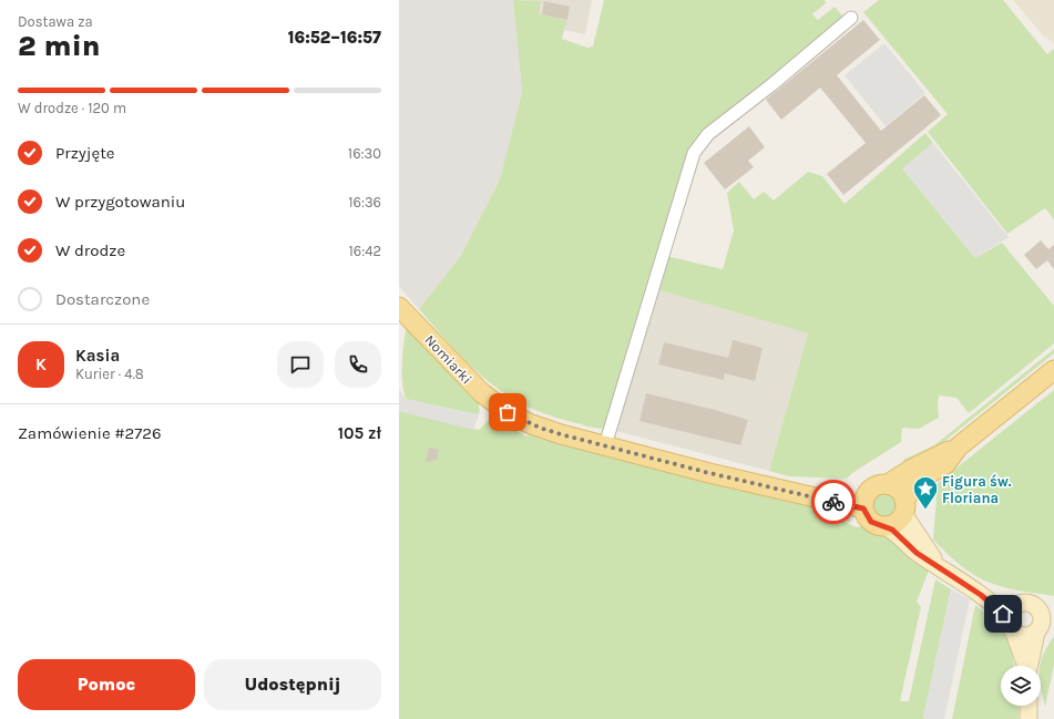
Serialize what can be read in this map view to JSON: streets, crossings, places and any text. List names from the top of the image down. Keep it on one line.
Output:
{"streets":{"main road":["Nomiarki"]},"places":{"place":["Figura św. Floriana"]},"page":{"heading":["2 min","Dostawa za","16:52–16:57"],"panel":["Kasia","Kurier · 4.8","Zamówienie #2726","105 zł"],"bar":"W drodze · 120 m","list":[["Przyjęte","16:30"],["W przygotowaniu","16:36"],["W drodze","16:42"],"Dostarczone"],"round":"K","buttons":["Pomoc","Udostępnij"]}}
